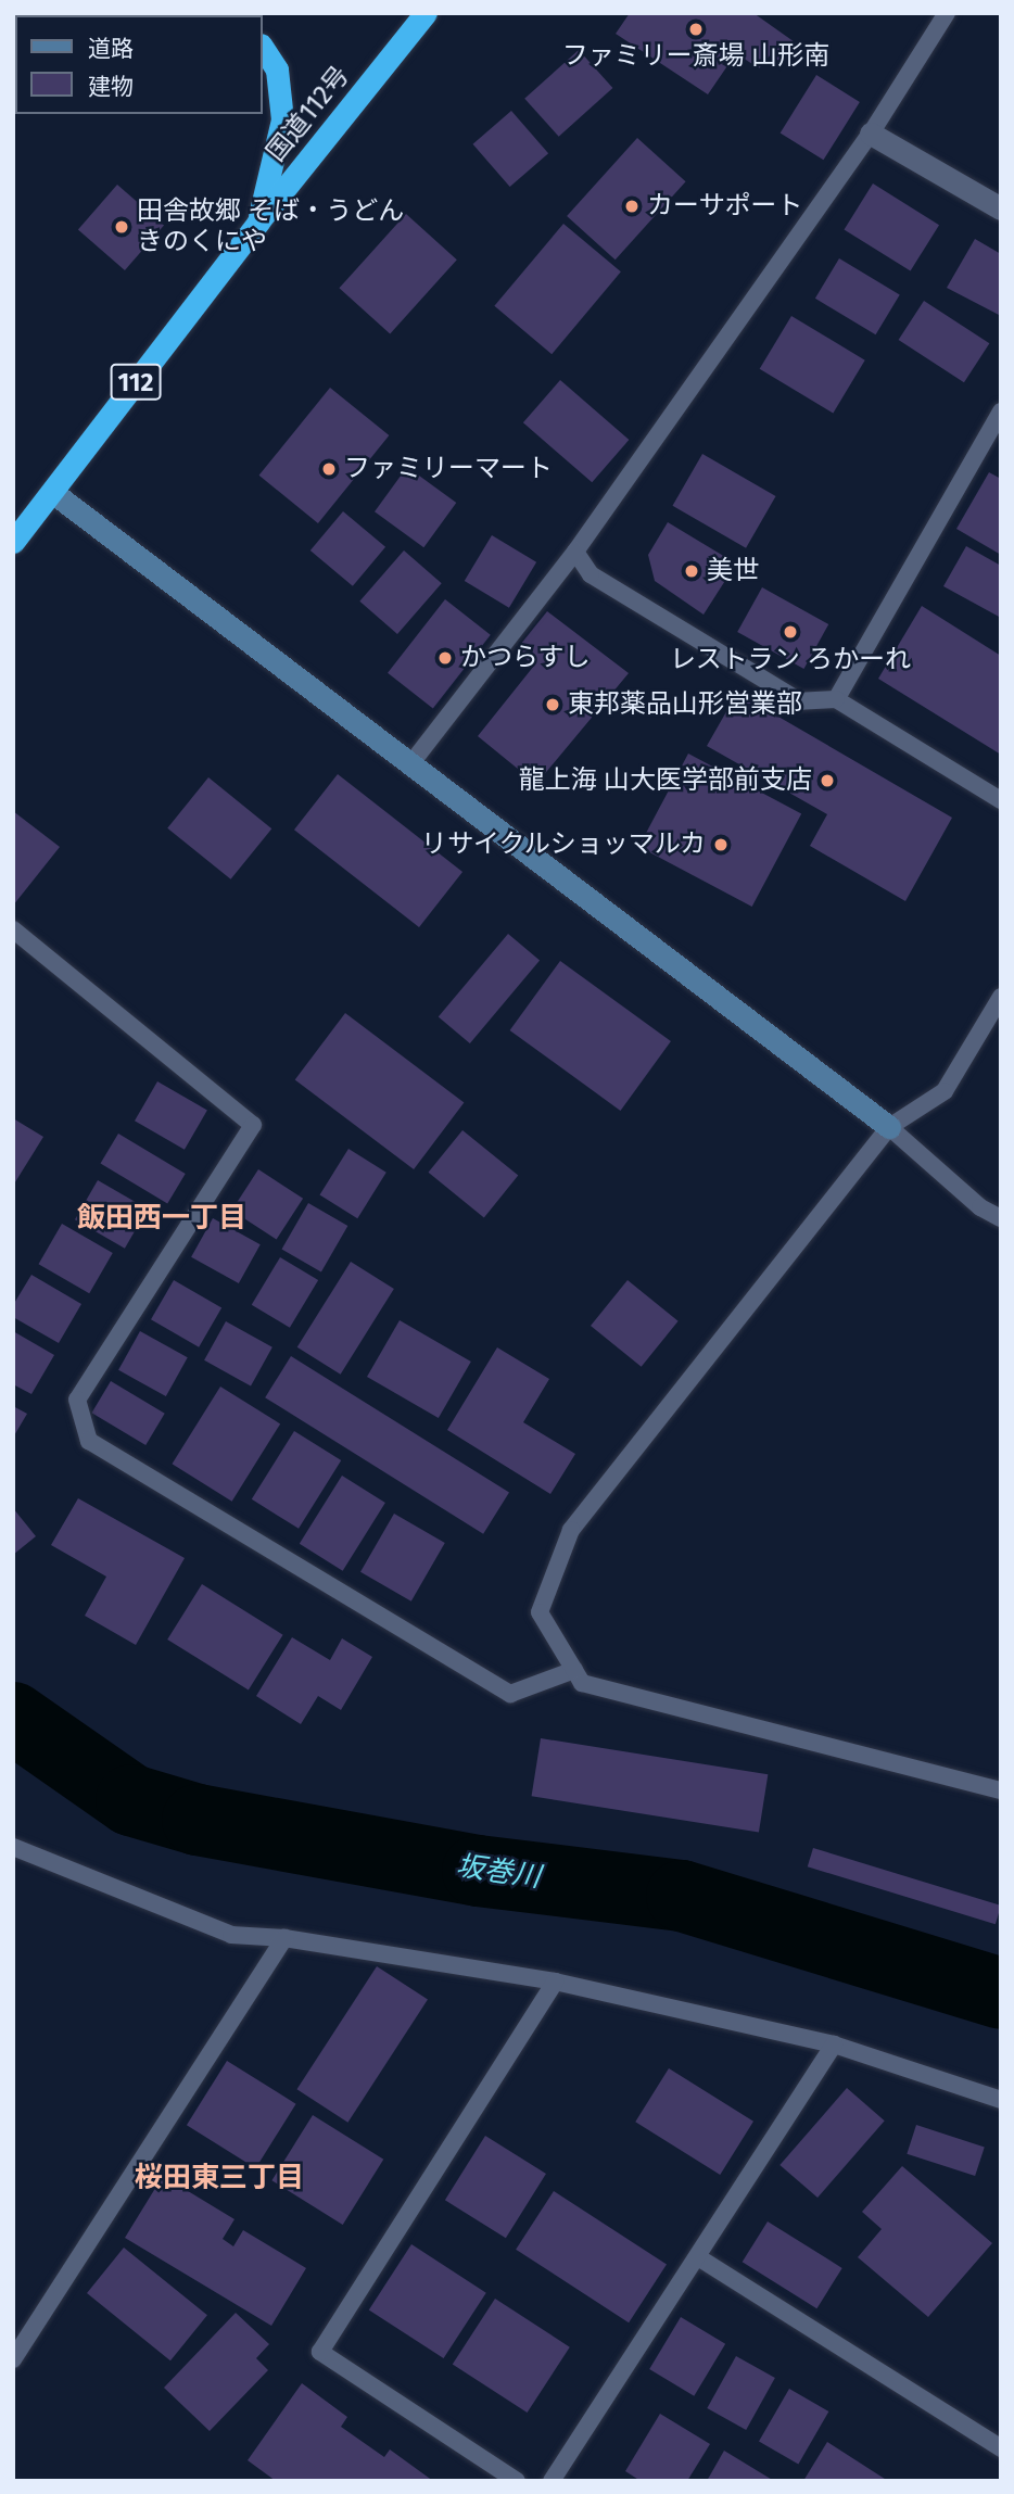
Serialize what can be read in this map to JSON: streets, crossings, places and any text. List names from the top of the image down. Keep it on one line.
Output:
{"streets":{"highway":["国道112号","112"]},"districts":["飯田西一丁目","桜田東三丁目"],"water":["坂巻川"],"places":["ファミリー斎場 山形南","カーサポート","田舎故郷 そば・うどん きのくにや","ファミリーマート","美世","レストラン ろかーれ","かつらすし","東邦薬品山形営業部","龍上海 山大医学部前支店","リサイクルショッマルカ"],"legend":["道路","建物"]}
